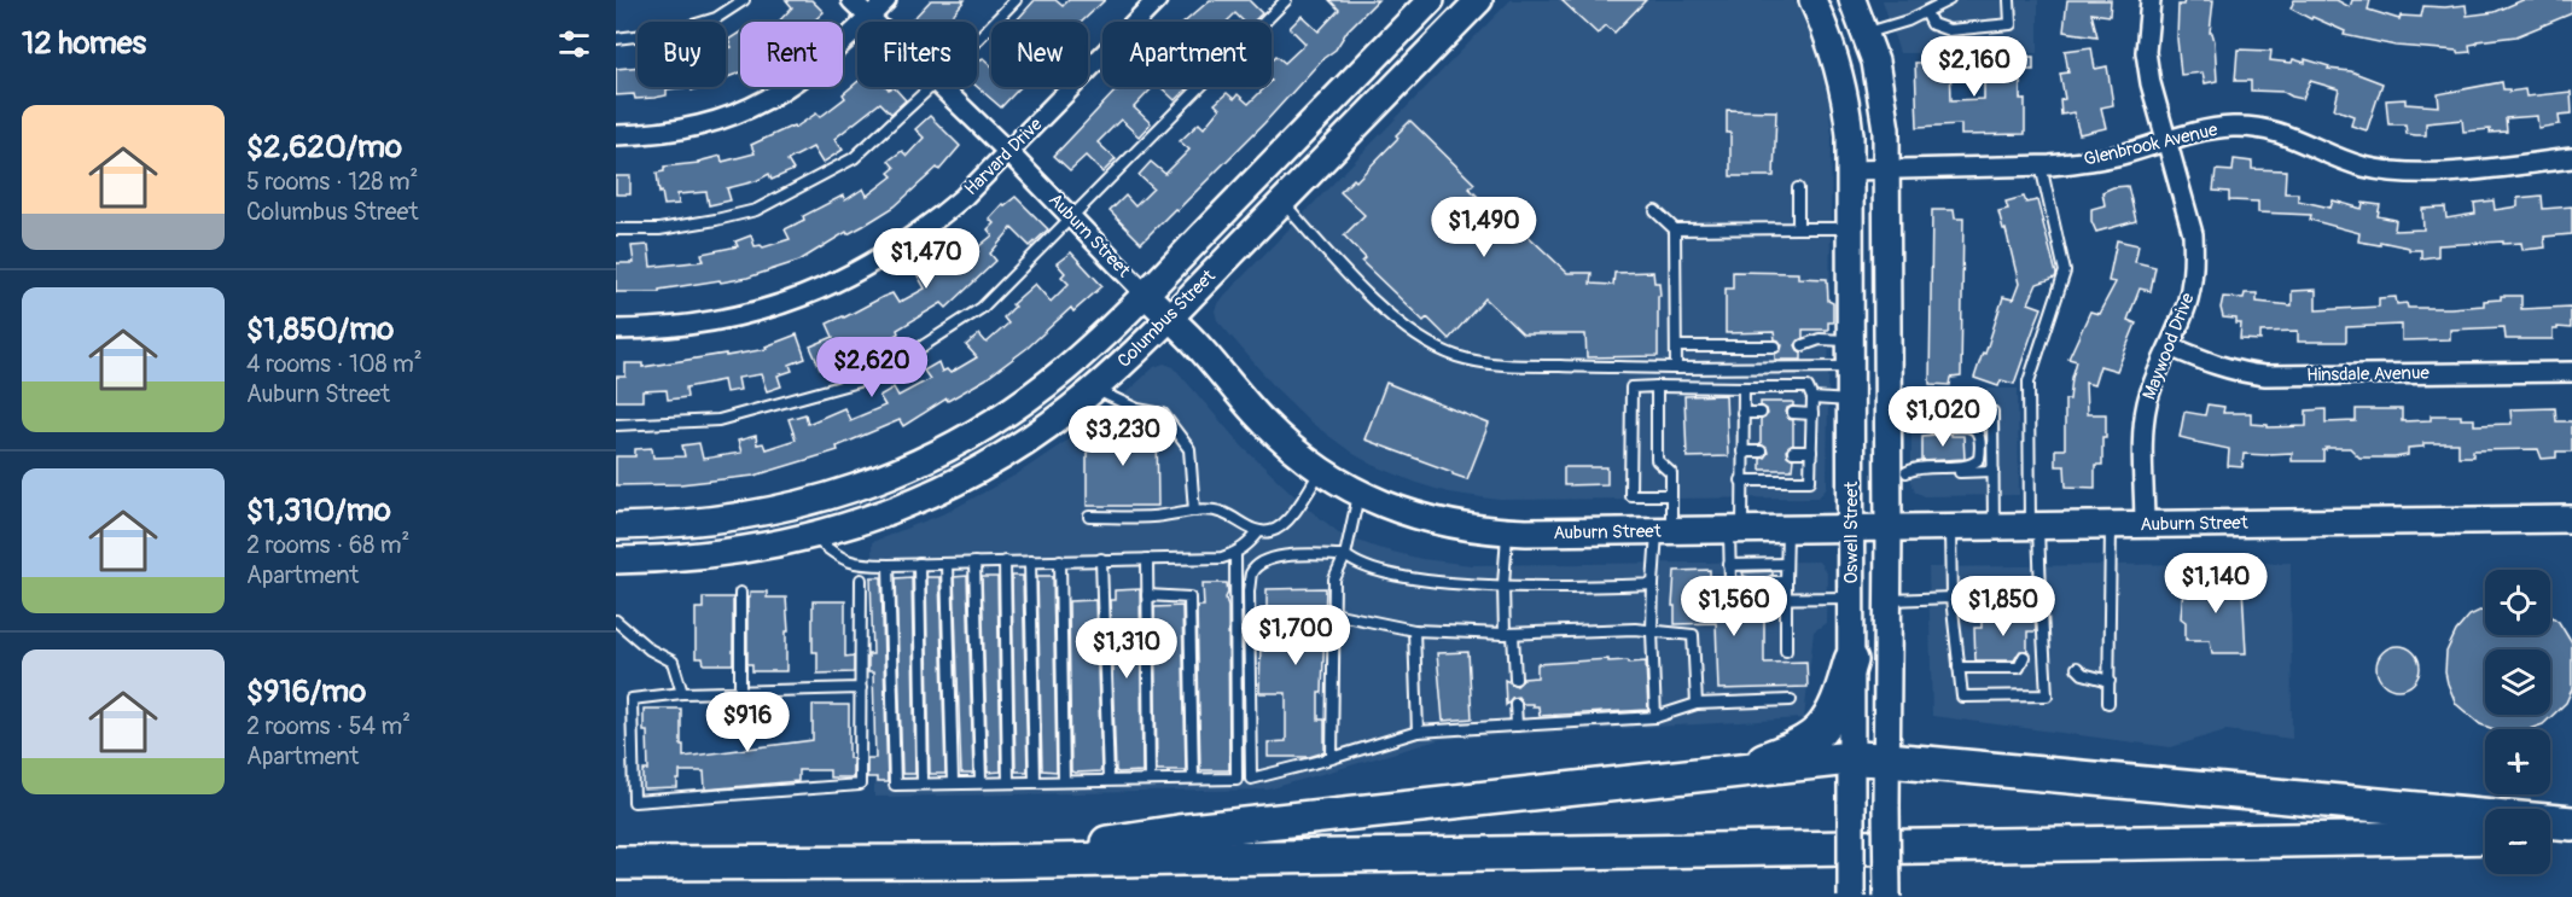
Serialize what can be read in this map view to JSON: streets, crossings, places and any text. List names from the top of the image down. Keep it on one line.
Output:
{"streets":{"main road":["Auburn Street","Columbus Street","Oswell Street"],"street":["Glenbrook Avenue","Harvard Drive","Maywood Drive","Hinsdale Avenue"]},"crossings":[["Glenbrook Avenue","Maywood Drive"],["Glenbrook Avenue","Oswell Street"],["Harvard Drive","Auburn Street"],["Auburn Street","Columbus Street"],["Auburn Street","Maywood Drive"],["Auburn Street","Oswell Street"],["Maywood Drive","Hinsdale Avenue"]],"page":{"heading":"12 homes","chip":["Buy","Rent","Filters","New","Apartment"],"price":["$2,160","$1,490","$1,470","$2,620","$1,020","$3,230","$1,140","$1,560","$1,850","$1,700","$1,310","$916"],"list":[{"name":"$2,620/mo","note":"5 rooms · 128 m² · Columbus Street"},{"name":"$1,850/mo","note":"4 rooms · 108 m² · Auburn Street"},{"name":"$1,310/mo","note":"2 rooms · 68 m² · Apartment"},{"name":"$916/mo","note":"2 rooms · 54 m² · Apartment"}],"map_buttons":["+","−"]}}
